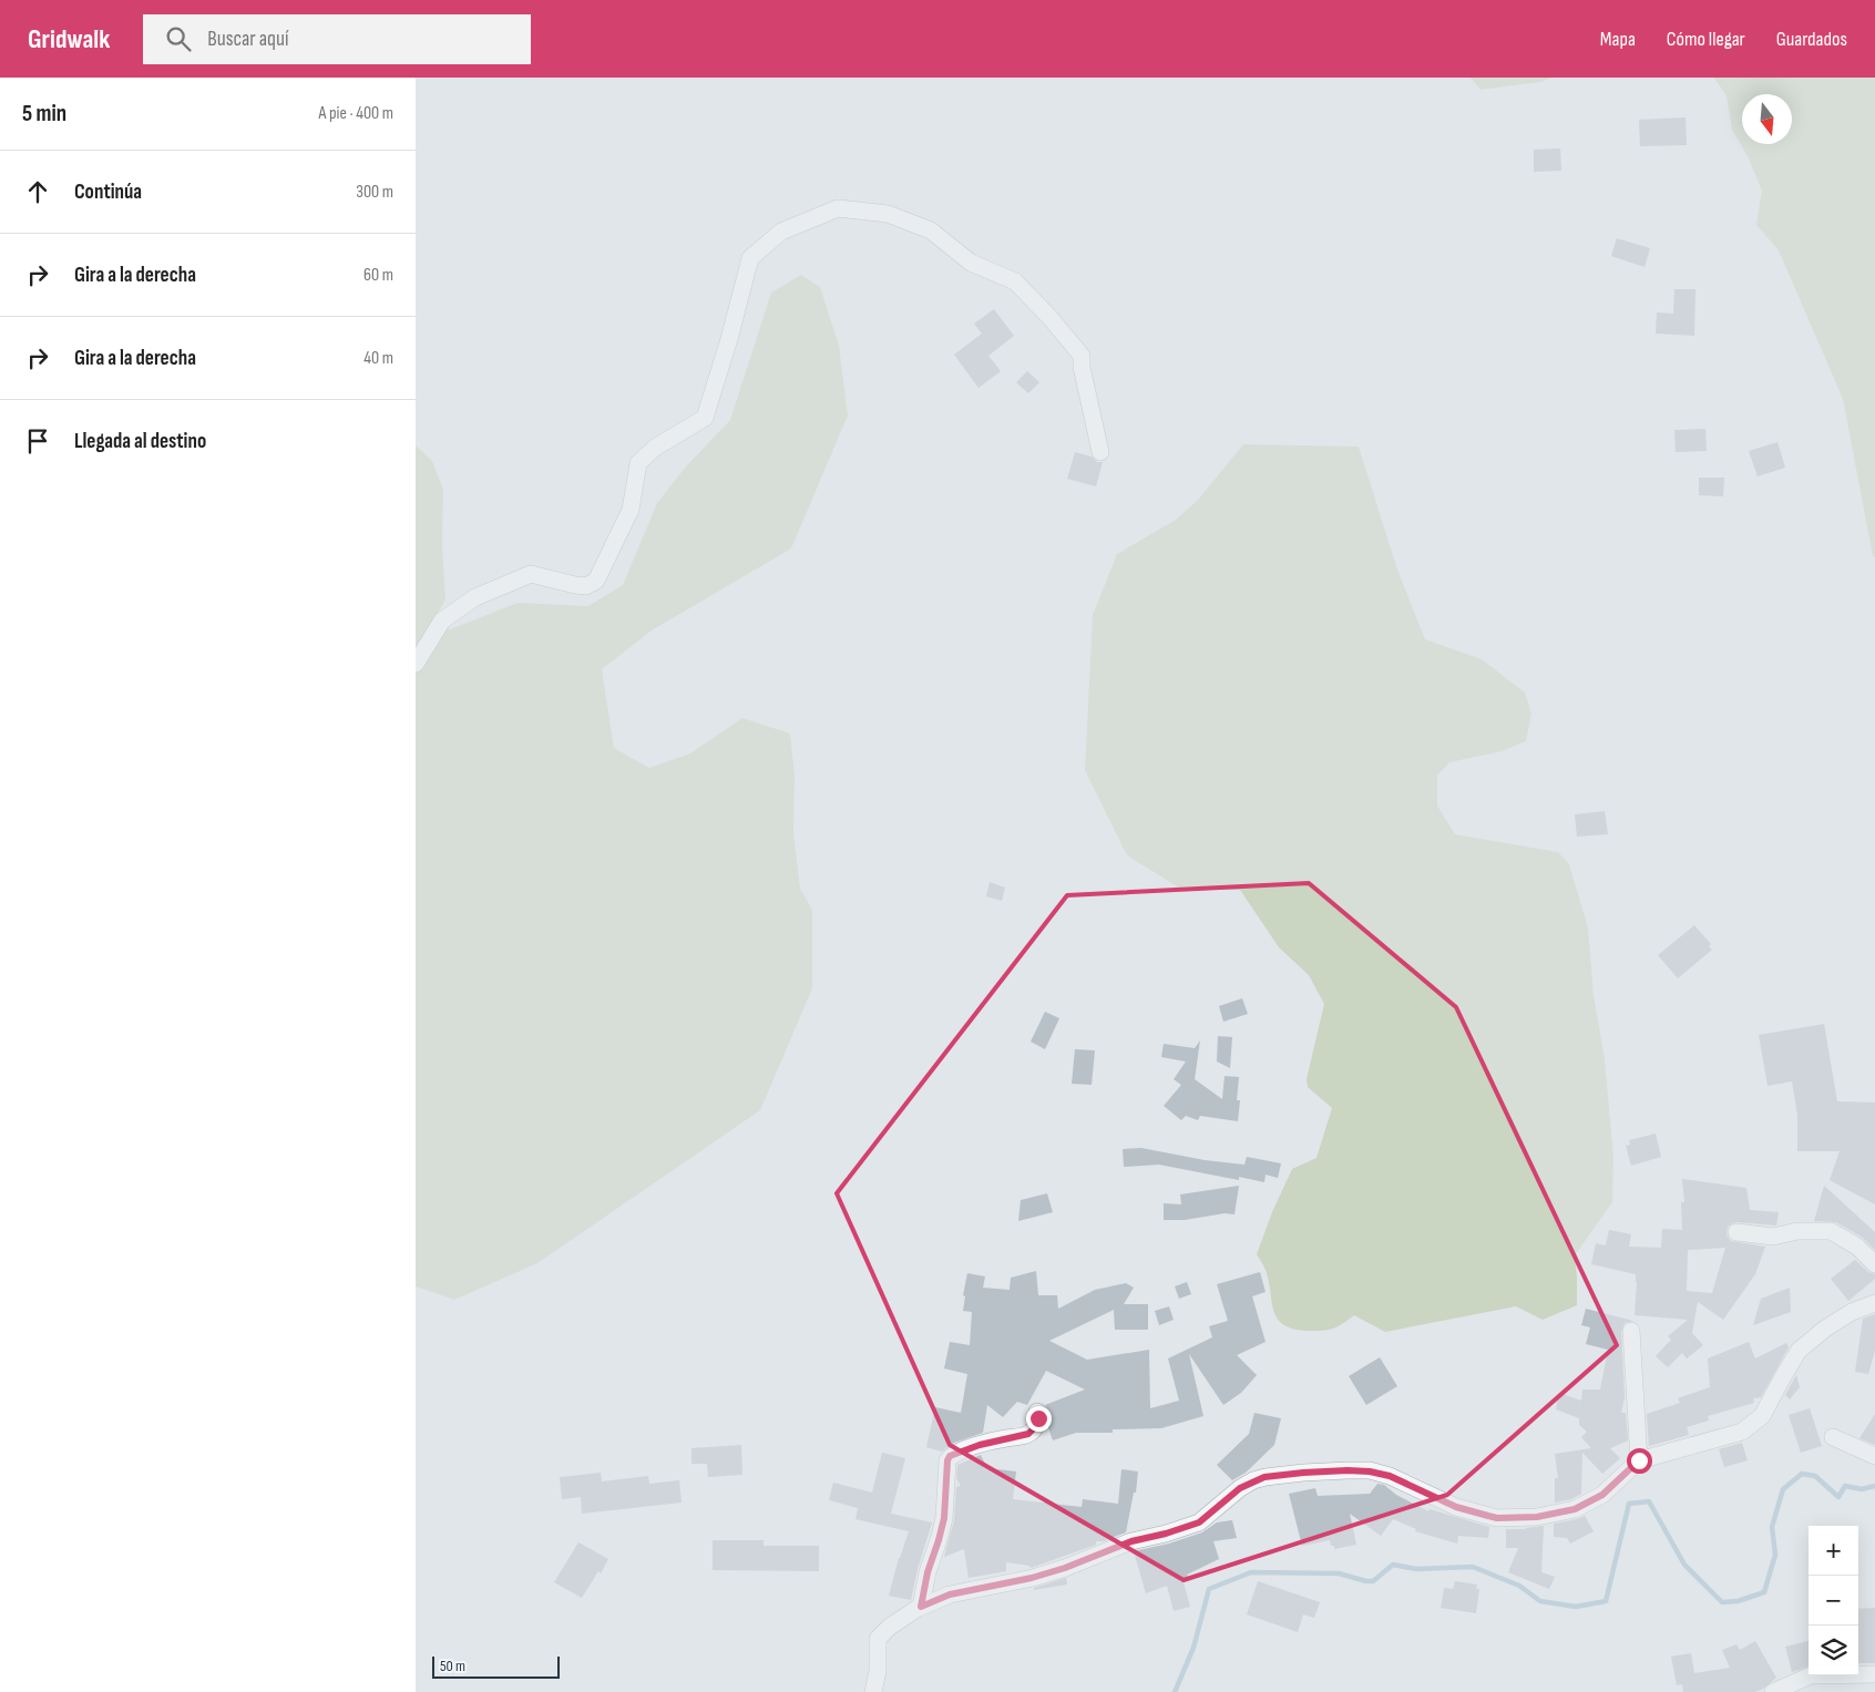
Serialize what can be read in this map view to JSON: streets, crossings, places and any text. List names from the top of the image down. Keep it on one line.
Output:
{"scale_bar":"50 m","north":"bottom","page":{"header":"Gridwalk","search":"Buscar aquí","nav":["Mapa","Cómo llegar","Guardados"],"heading":["5 min","A pie · 400 m"],"list":[["Continúa","300 m"],["Gira a la derecha","60 m"],["Gira a la derecha","40 m"],"Llegada al destino"],"map_buttons":["+","−"],"scale":"50 m"}}
